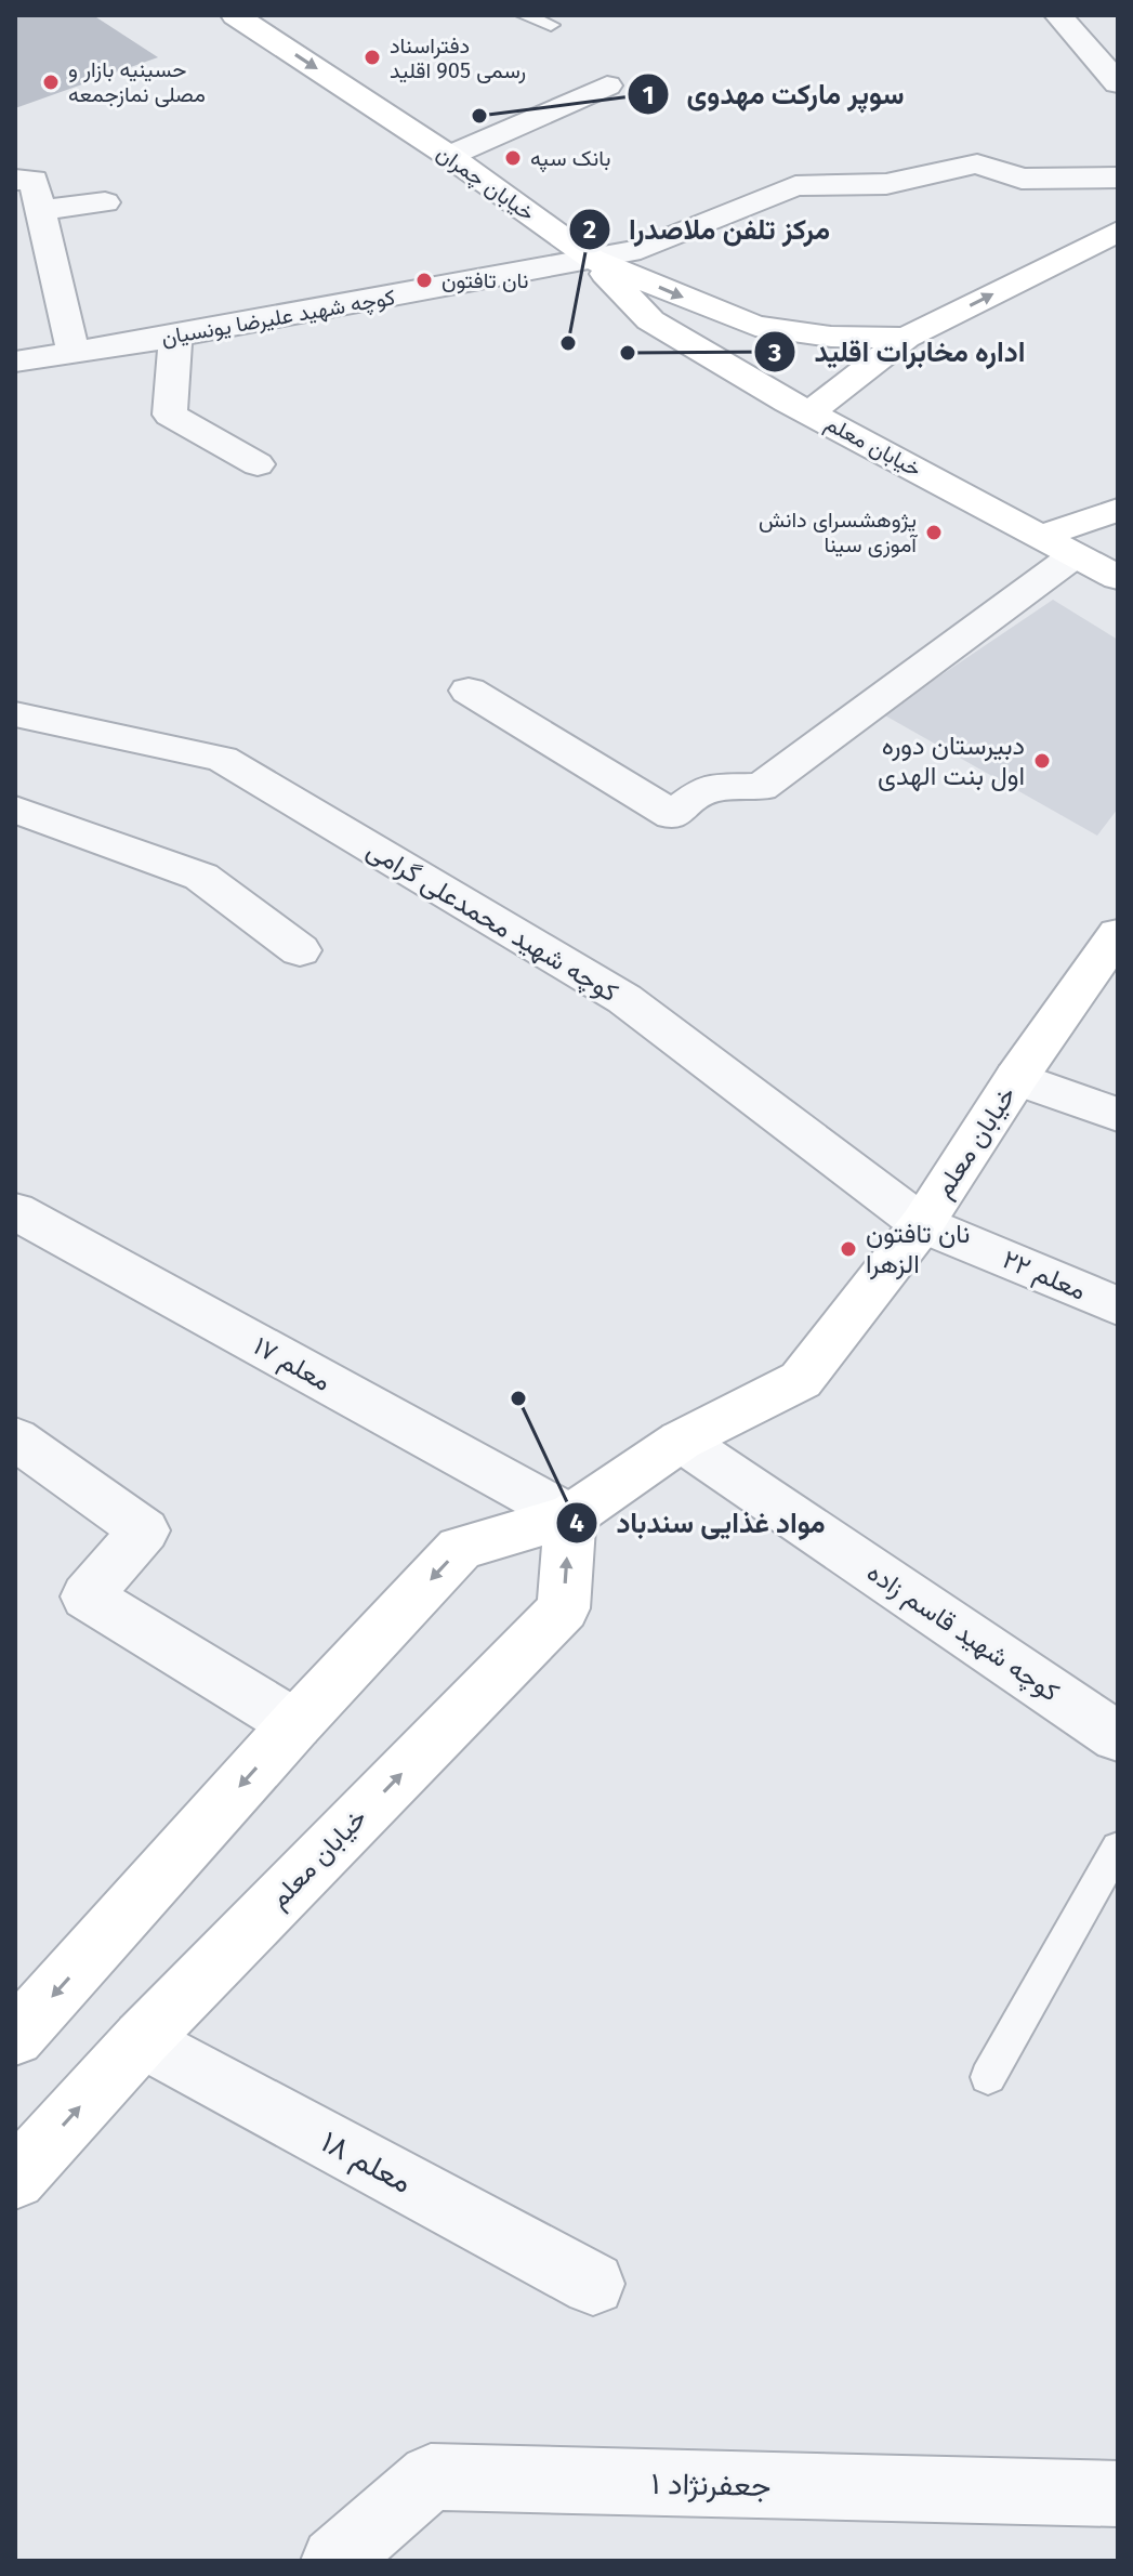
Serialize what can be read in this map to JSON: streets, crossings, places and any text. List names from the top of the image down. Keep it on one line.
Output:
{"streets":{"main road":["خیابان چمران","خیابان معلم"],"street":["کوچه شهید علیرضا یونسیان","کوچه شهید محمدعلی گرامی","معلم ۲۲","معلم ۱۷","کوچه شهید قاسم زاده","معلم ۱۸","جعفرنژاد ۱"]},"crossings":[["خیابان چمران","کوچه شهید علیرضا یونسیان"],["خیابان چمران","خیابان معلم"],["کوچه شهید علیرضا یونسیان","خیابان معلم"],["خیابان معلم","کوچه شهید محمدعلی گرامی"],["خیابان معلم","معلم ۲۲"],["خیابان معلم","معلم ۱۷"],["خیابان معلم","کوچه شهید قاسم زاده"],["خیابان معلم","معلم ۱۸"],["کوچه شهید محمدعلی گرامی","معلم ۲۲"]],"one_way":["خیابان چمران"],"places":["دفتراسناد رسمی 905 اقلید","حسینیه بازار و مصلی نمازجمعه","سوپر مارکت مهدوی","بانک سپه","نان تافتون","مرکز تلفن ملاصدرا","اداره مخابرات اقلید","پژوهشسرای دانش آموزی سینا","دبیرستان دوره اول بنت الهدی","نان تافتون الزهرا","مواد غذایی سندباد"]}
